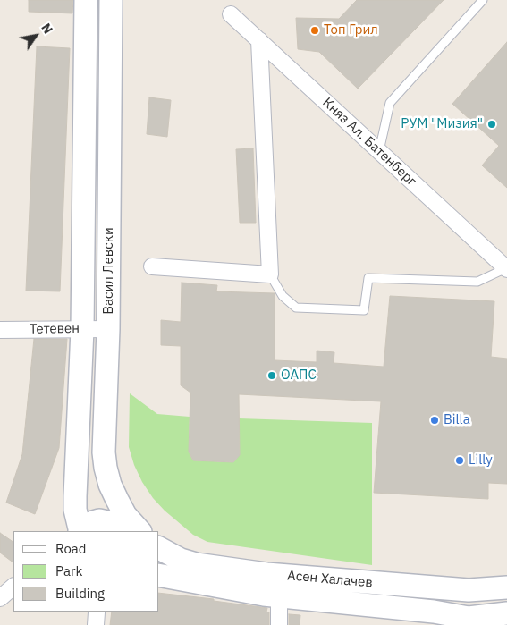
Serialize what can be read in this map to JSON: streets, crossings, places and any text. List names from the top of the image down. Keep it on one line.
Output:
{"streets":{"street":["Княз Ал. Батенберг","Васил Левски","Тетевен","Асен Халачев"]},"crossings":[["Васил Левски","Тетевен"]],"places":["Топ Грил","РУМ \"Мизия\"","ОАПС","Billa","Lilly"],"legend":["Road","Park","Building"],"north":"top right"}
